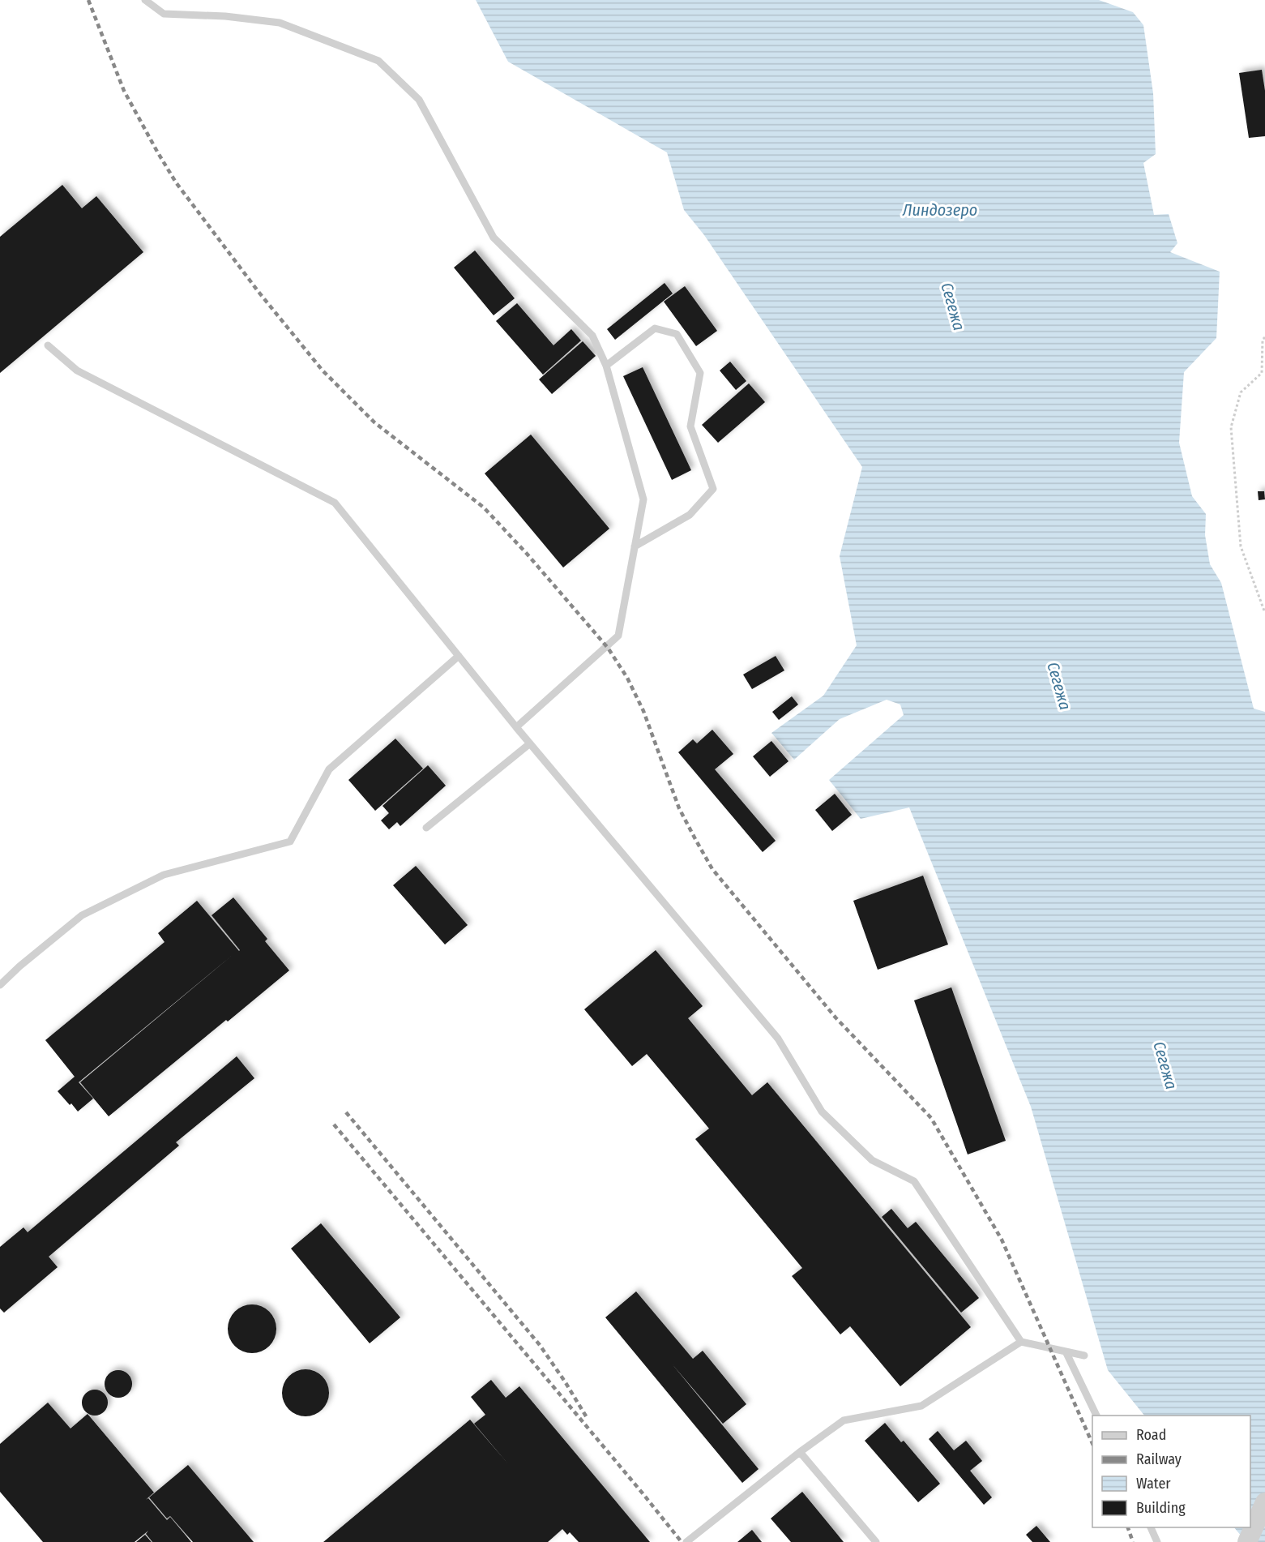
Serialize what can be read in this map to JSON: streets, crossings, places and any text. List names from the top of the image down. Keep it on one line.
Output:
{"water":["Линдозеро","Сегежа"],"legend":["Road","Railway","Water","Building"]}
